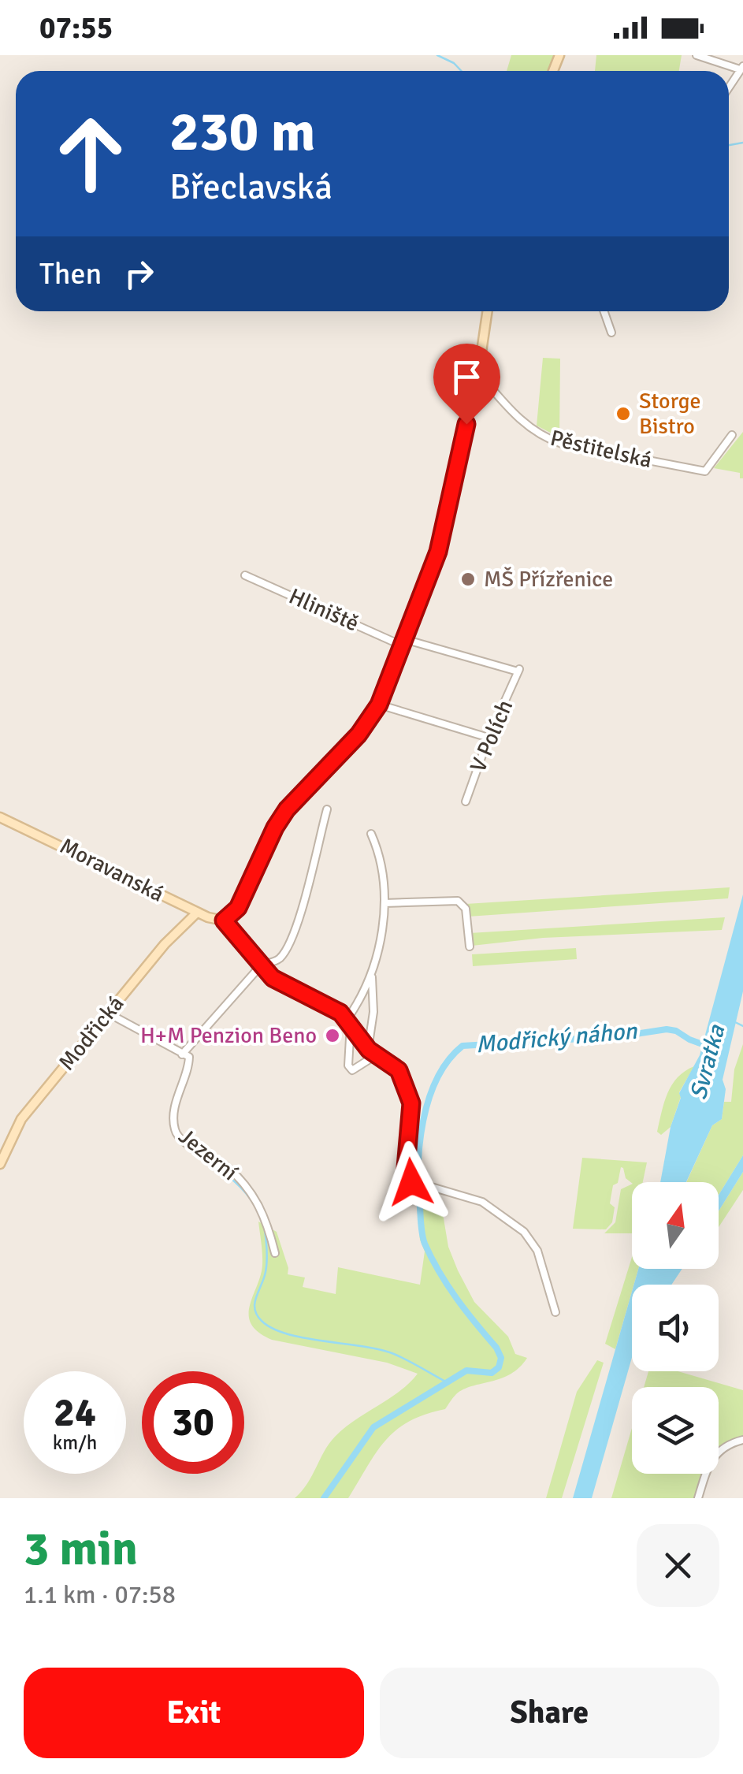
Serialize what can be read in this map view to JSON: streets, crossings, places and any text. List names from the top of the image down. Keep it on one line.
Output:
{"streets":{"street":["Pěstitelská","Hliniště","V Polích","Moravanská","Modřická","Jezerní"]},"crossings":[["Hliniště","V Polích"],["Moravanská","Modřická"]],"water":["Modřický náhon","Svratka"],"places":["Storge Bistro","MŠ Přízřenice","H+M Penzion Beno"],"north":"top","page":{"status":"07:55","turn":["230 m","Břeclavská"],"then":"Then","speed":"24 km/h","limit":"30","heading":["3 min","1.1 km · 07:58"],"buttons":["Exit","Share"]}}
